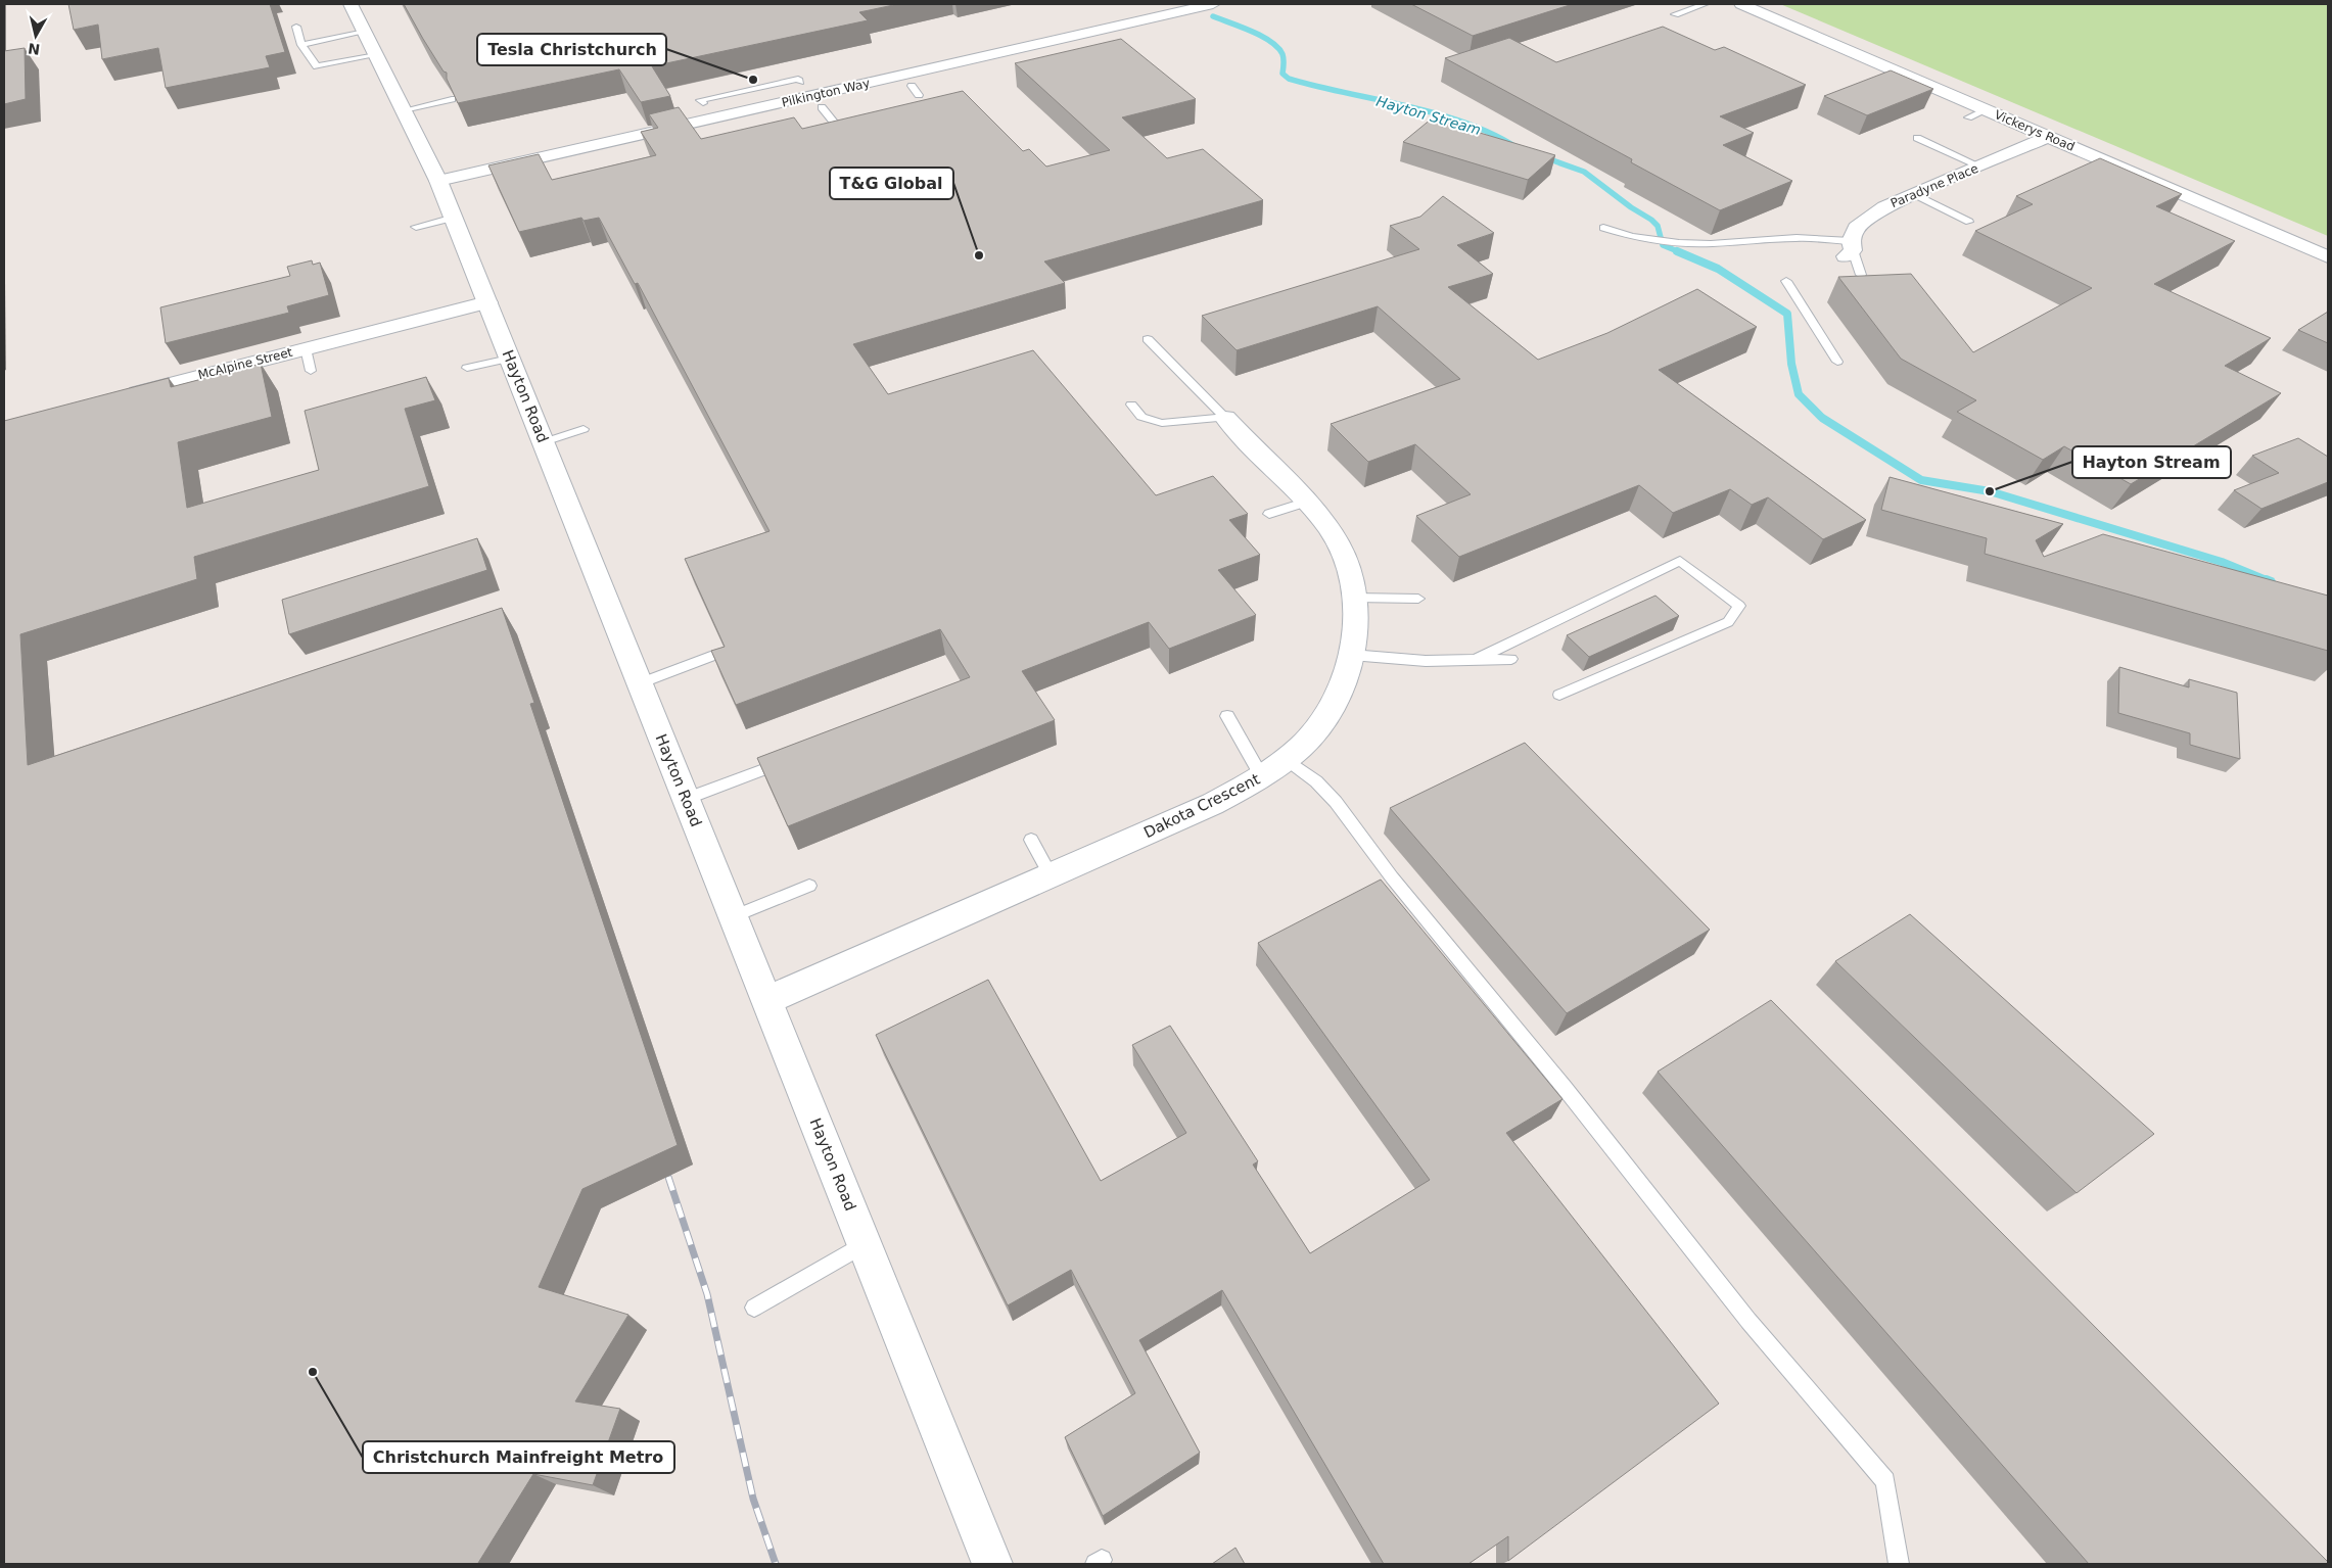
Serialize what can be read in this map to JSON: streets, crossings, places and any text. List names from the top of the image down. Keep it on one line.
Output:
{"streets":{"street":["Pilkington Way","Vickerys Road","Paradyne Place","McAlpine Street","Hayton Road","Dakota Crescent"]},"crossings":[["Pilkington Way","Hayton Road"],["Vickerys Road","Paradyne Place"],["McAlpine Street","Hayton Road"],["Hayton Road","Dakota Crescent"]],"water":["Hayton Stream"],"places":["Tesla Christchurch","T&G Global","Hayton Stream","Christchurch Mainfreight Metro"],"north":"bottom"}
